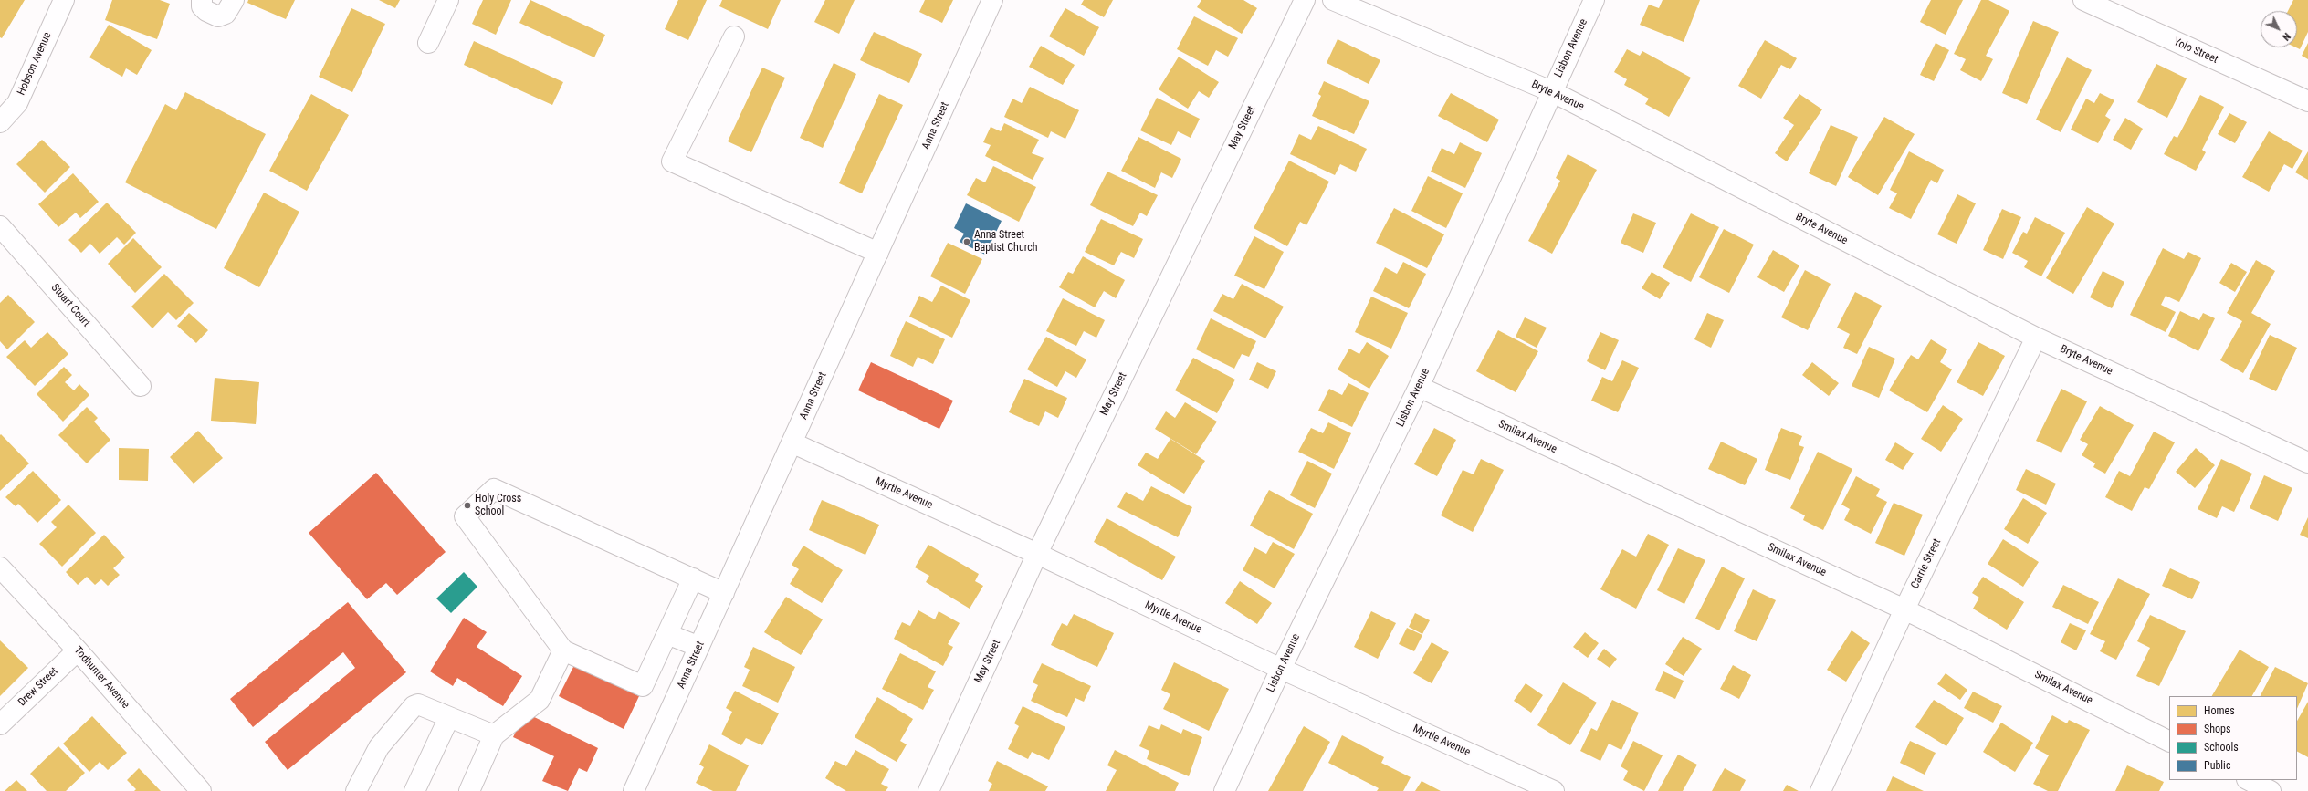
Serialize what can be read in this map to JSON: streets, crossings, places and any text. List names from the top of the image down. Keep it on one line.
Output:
{"streets":{"street":["Lisbon Avenue","Yolo Street","Hobson Avenue","Bryte Avenue","Anna Street","May Street","Stuart Court","Smilax Avenue","Myrtle Avenue","Carrie Street","Todhunter Avenue","Drew Street"]},"crossings":[["Lisbon Avenue","Bryte Avenue"],["Lisbon Avenue","Smilax Avenue"],["Lisbon Avenue","Myrtle Avenue"],["Bryte Avenue","Carrie Street"],["Anna Street","Myrtle Avenue"],["May Street","Myrtle Avenue"],["Smilax Avenue","Carrie Street"],["Todhunter Avenue","Drew Street"]],"places":["Anna Street Baptist Church","Holy Cross School"],"legend":["Homes","Shops","Schools","Public"],"north":"bottom right"}
